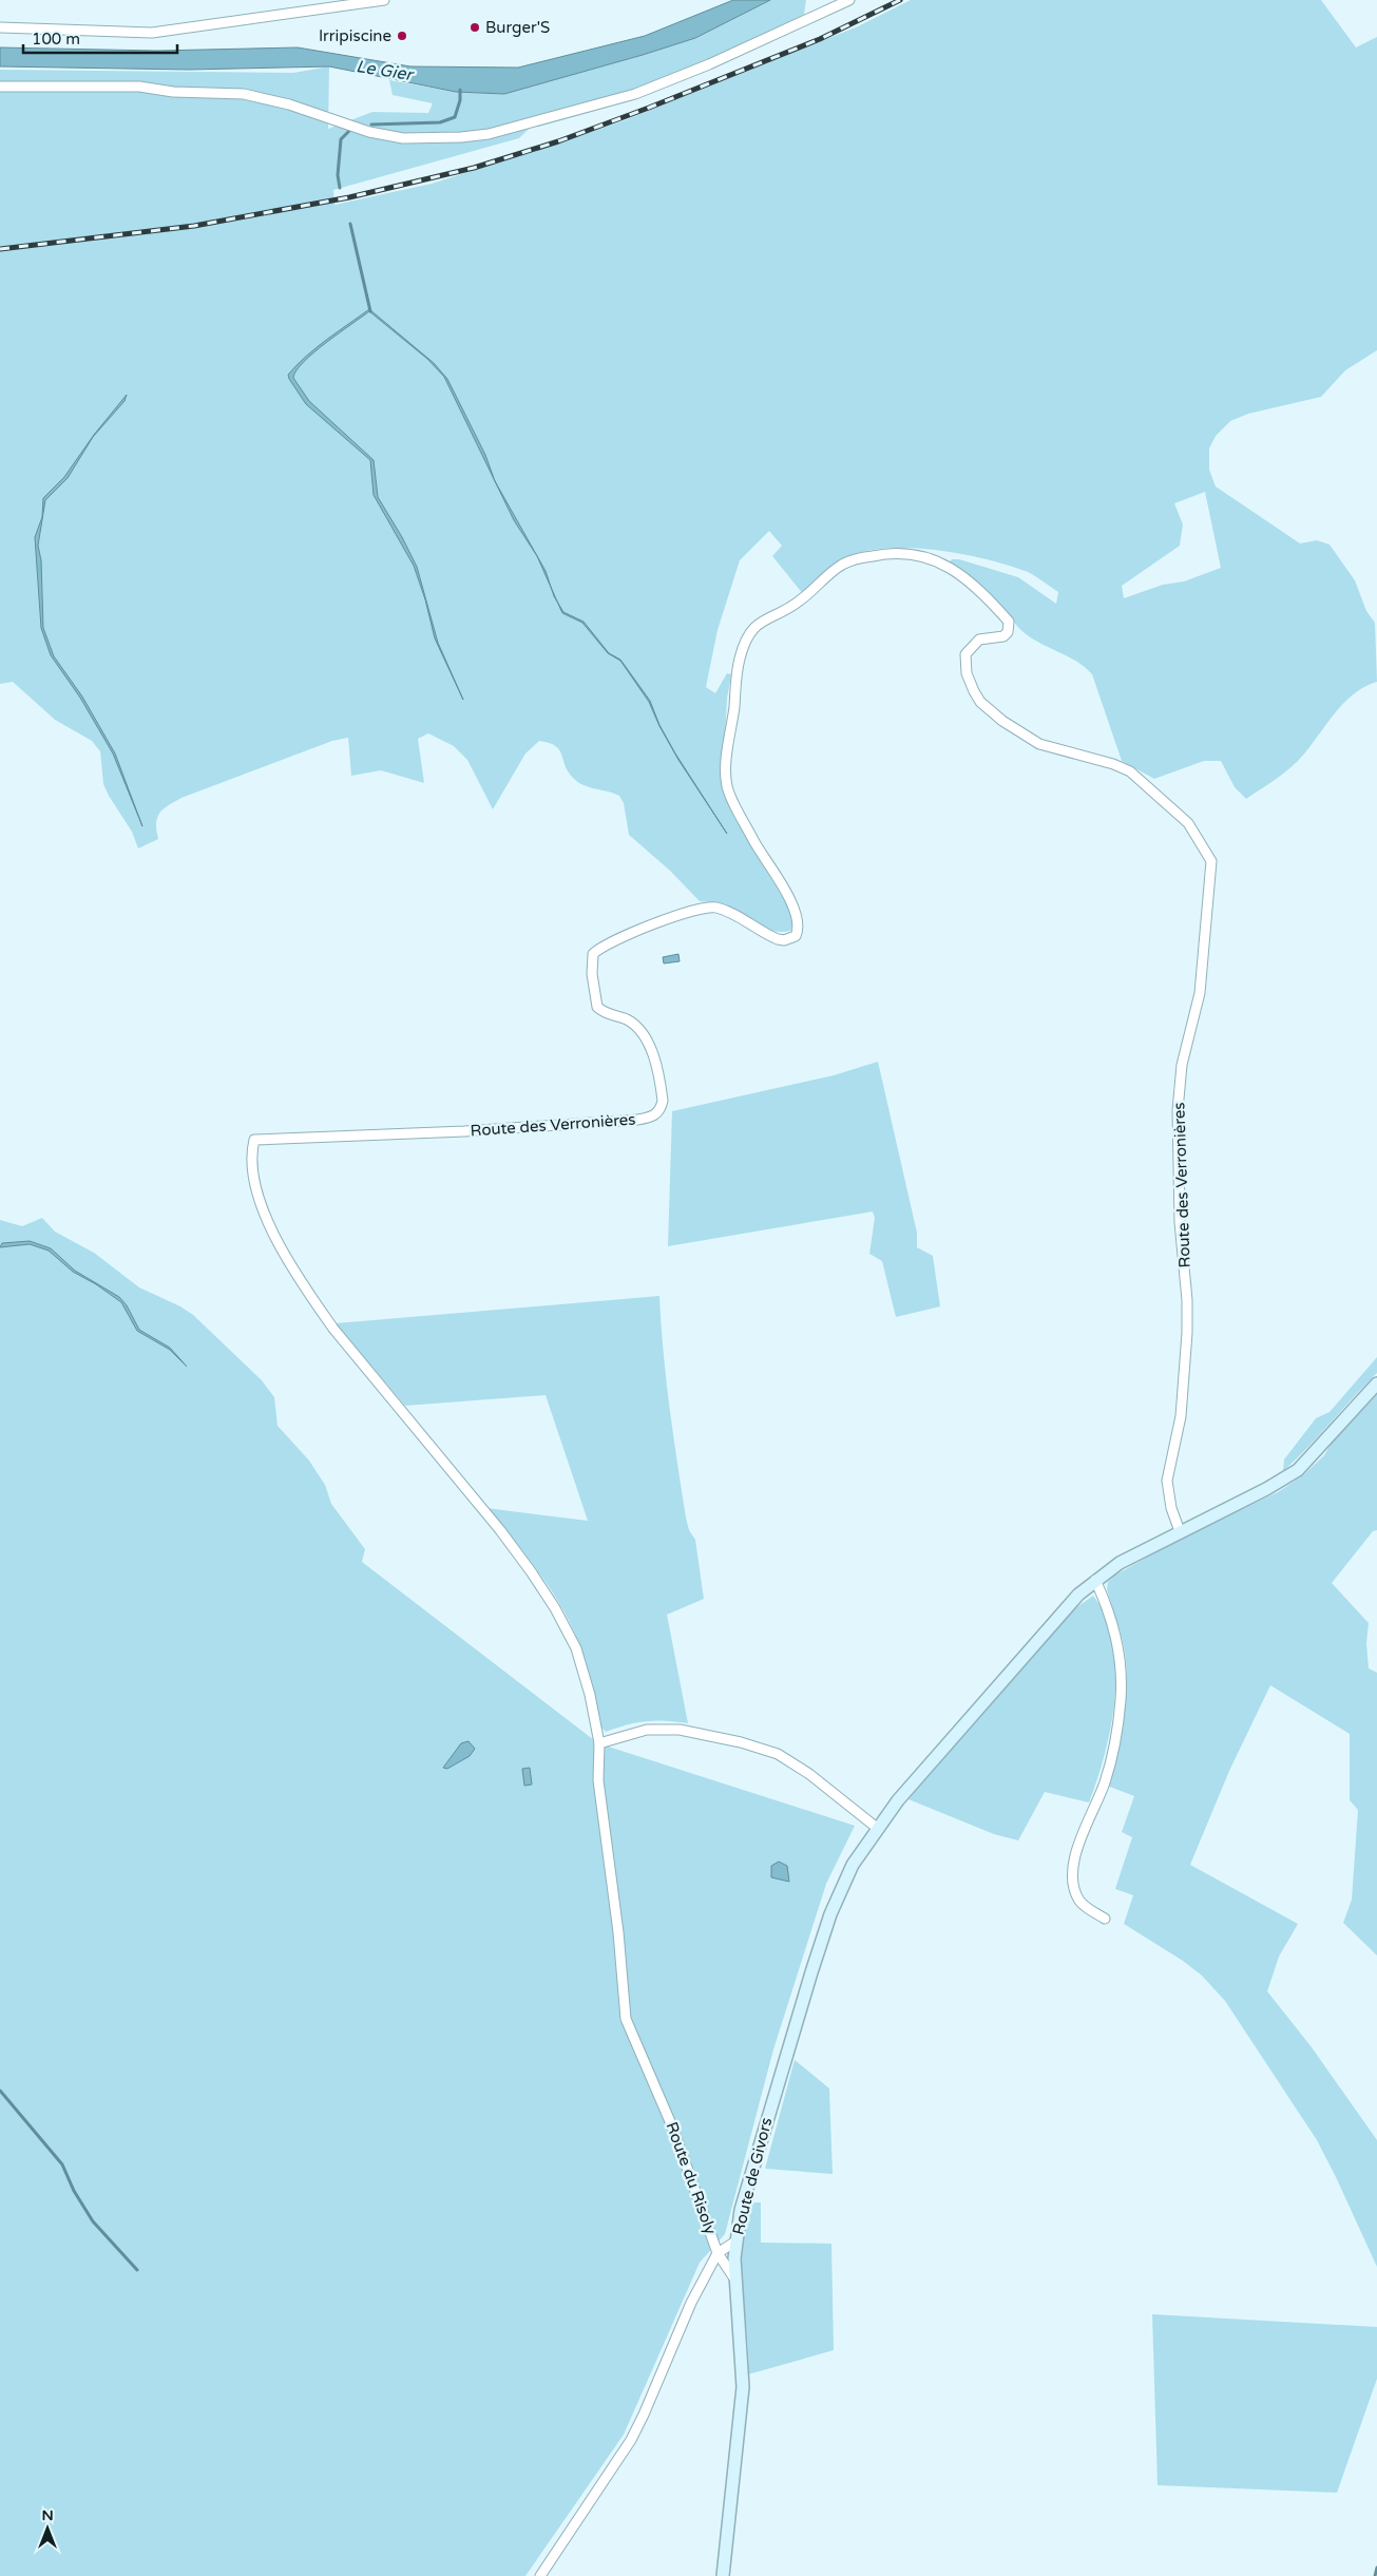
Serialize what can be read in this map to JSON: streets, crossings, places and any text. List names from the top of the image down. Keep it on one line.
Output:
{"streets":{"street":["Route des Verronières","Route de Givors","Route du Risoly"]},"crossings":[["Route des Verronières","Route de Givors"],["Route des Verronières","Route du Risoly"]],"water":["Le Gier"],"places":["Burger'S","Irripiscine"],"scale_bar":"100 m","north":"top"}
